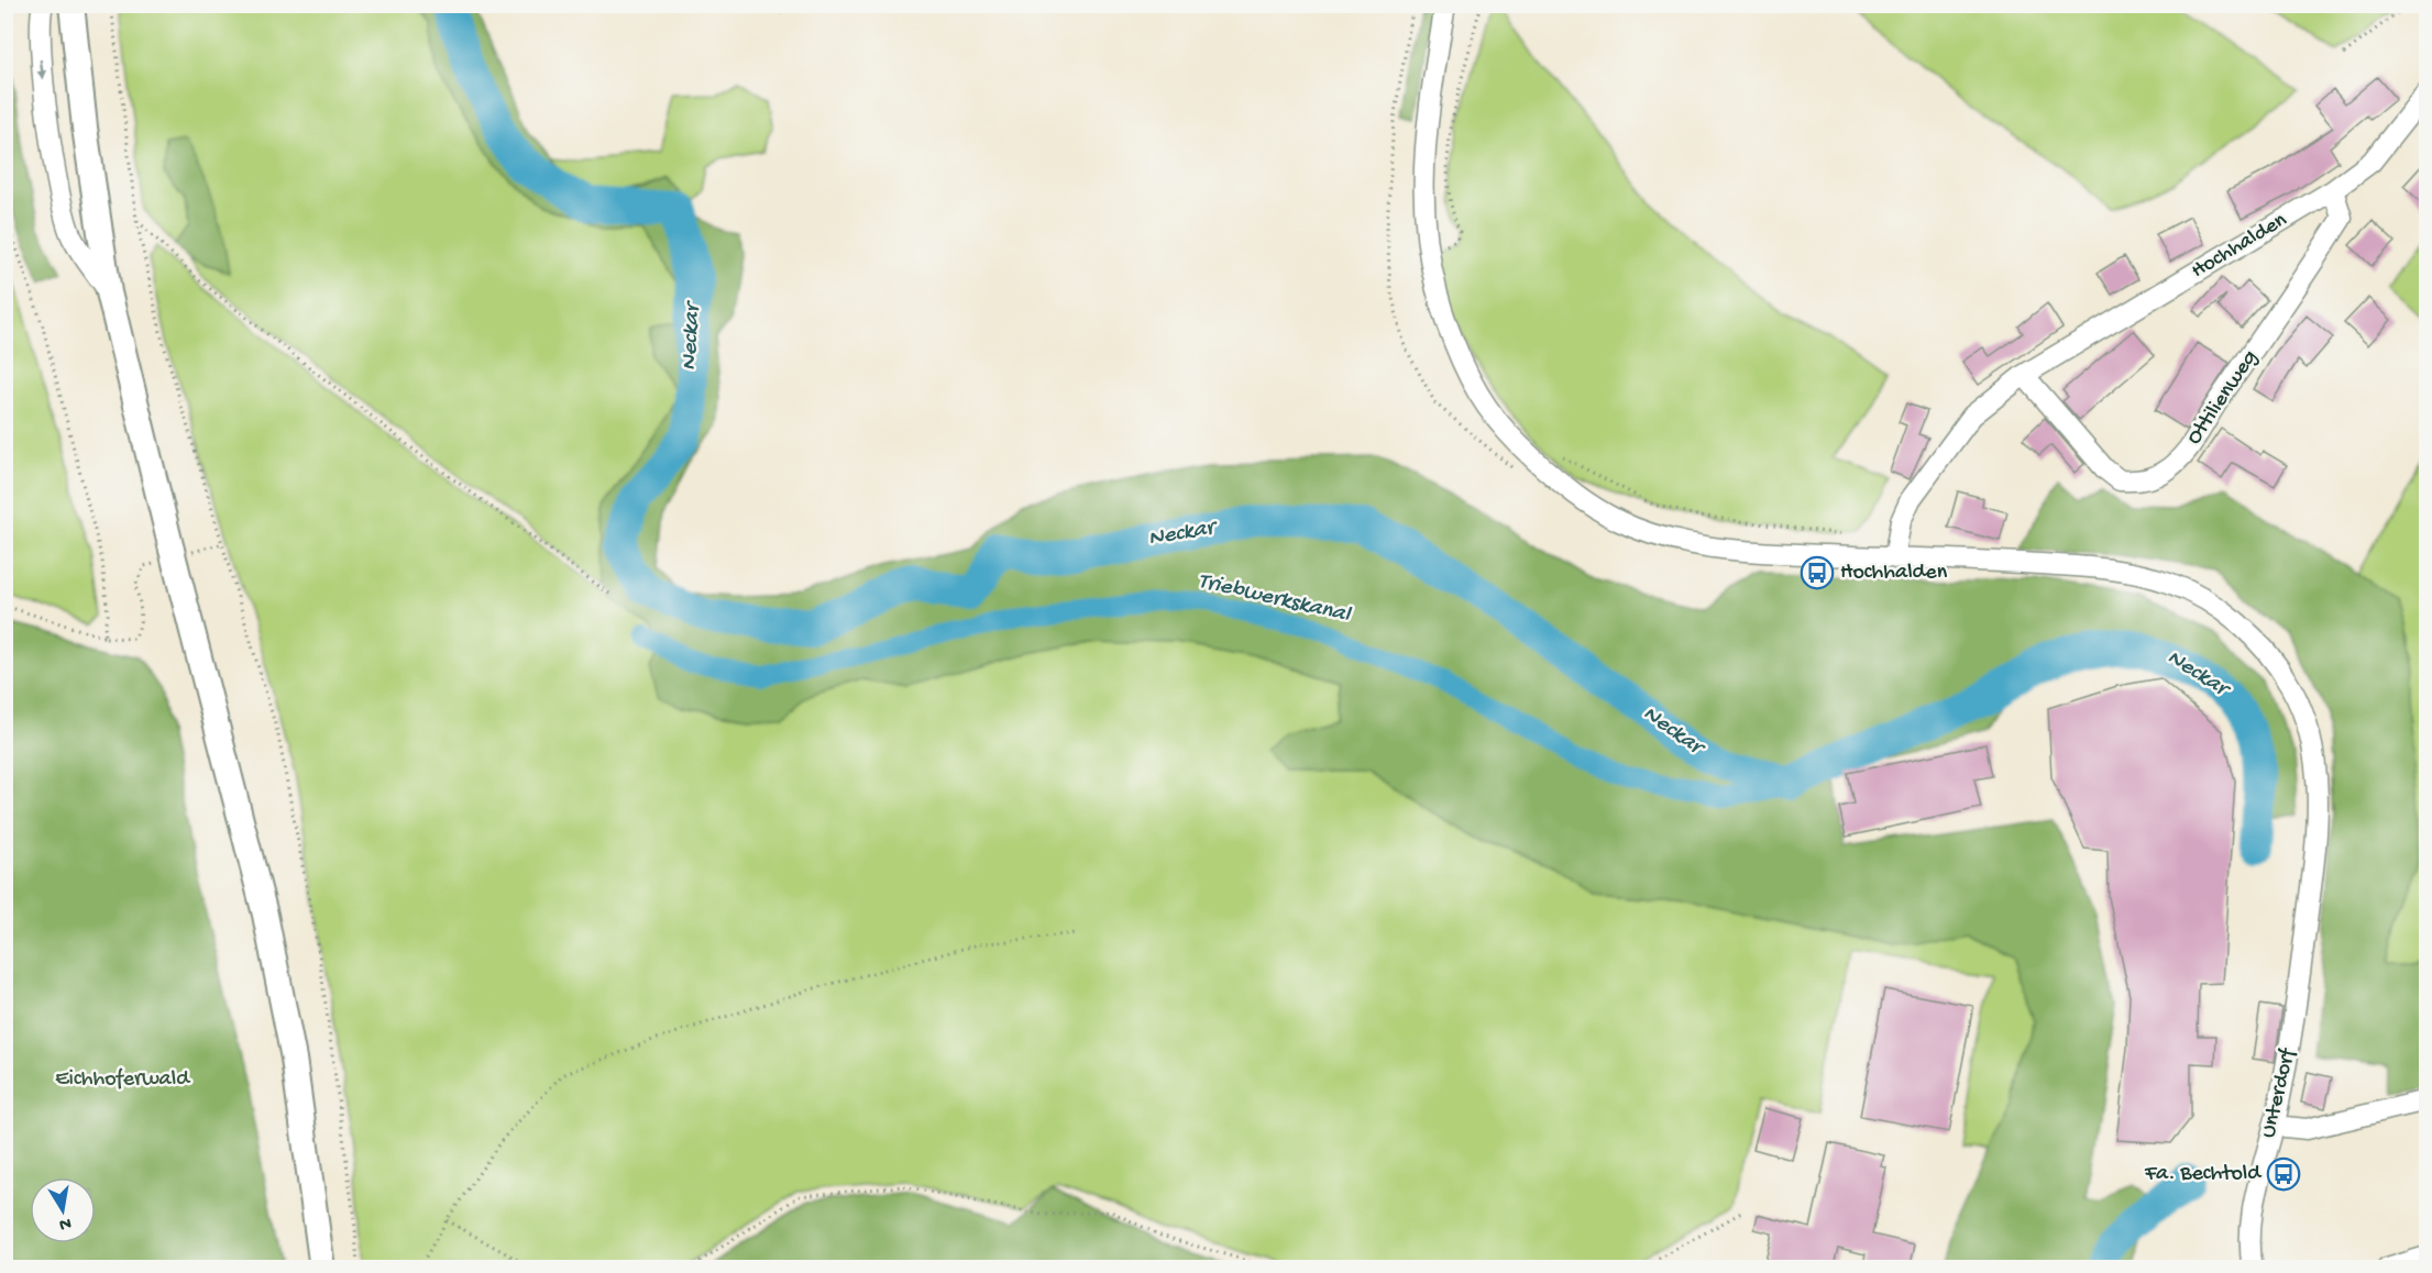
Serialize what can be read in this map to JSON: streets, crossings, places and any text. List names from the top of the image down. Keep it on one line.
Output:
{"streets":{"street":["Hochhalden","Ottilienweg","Unterdorf"]},"crossings":[["Hochhalden","Ottilienweg"],["Hochhalden","Unterdorf"]],"water":["Neckar","Triebwerkskanal"],"parks":["Eichhoferwald"],"places":{"bus stop":["Hochhalden","Fa. Bechtold"]},"north":"bottom"}
